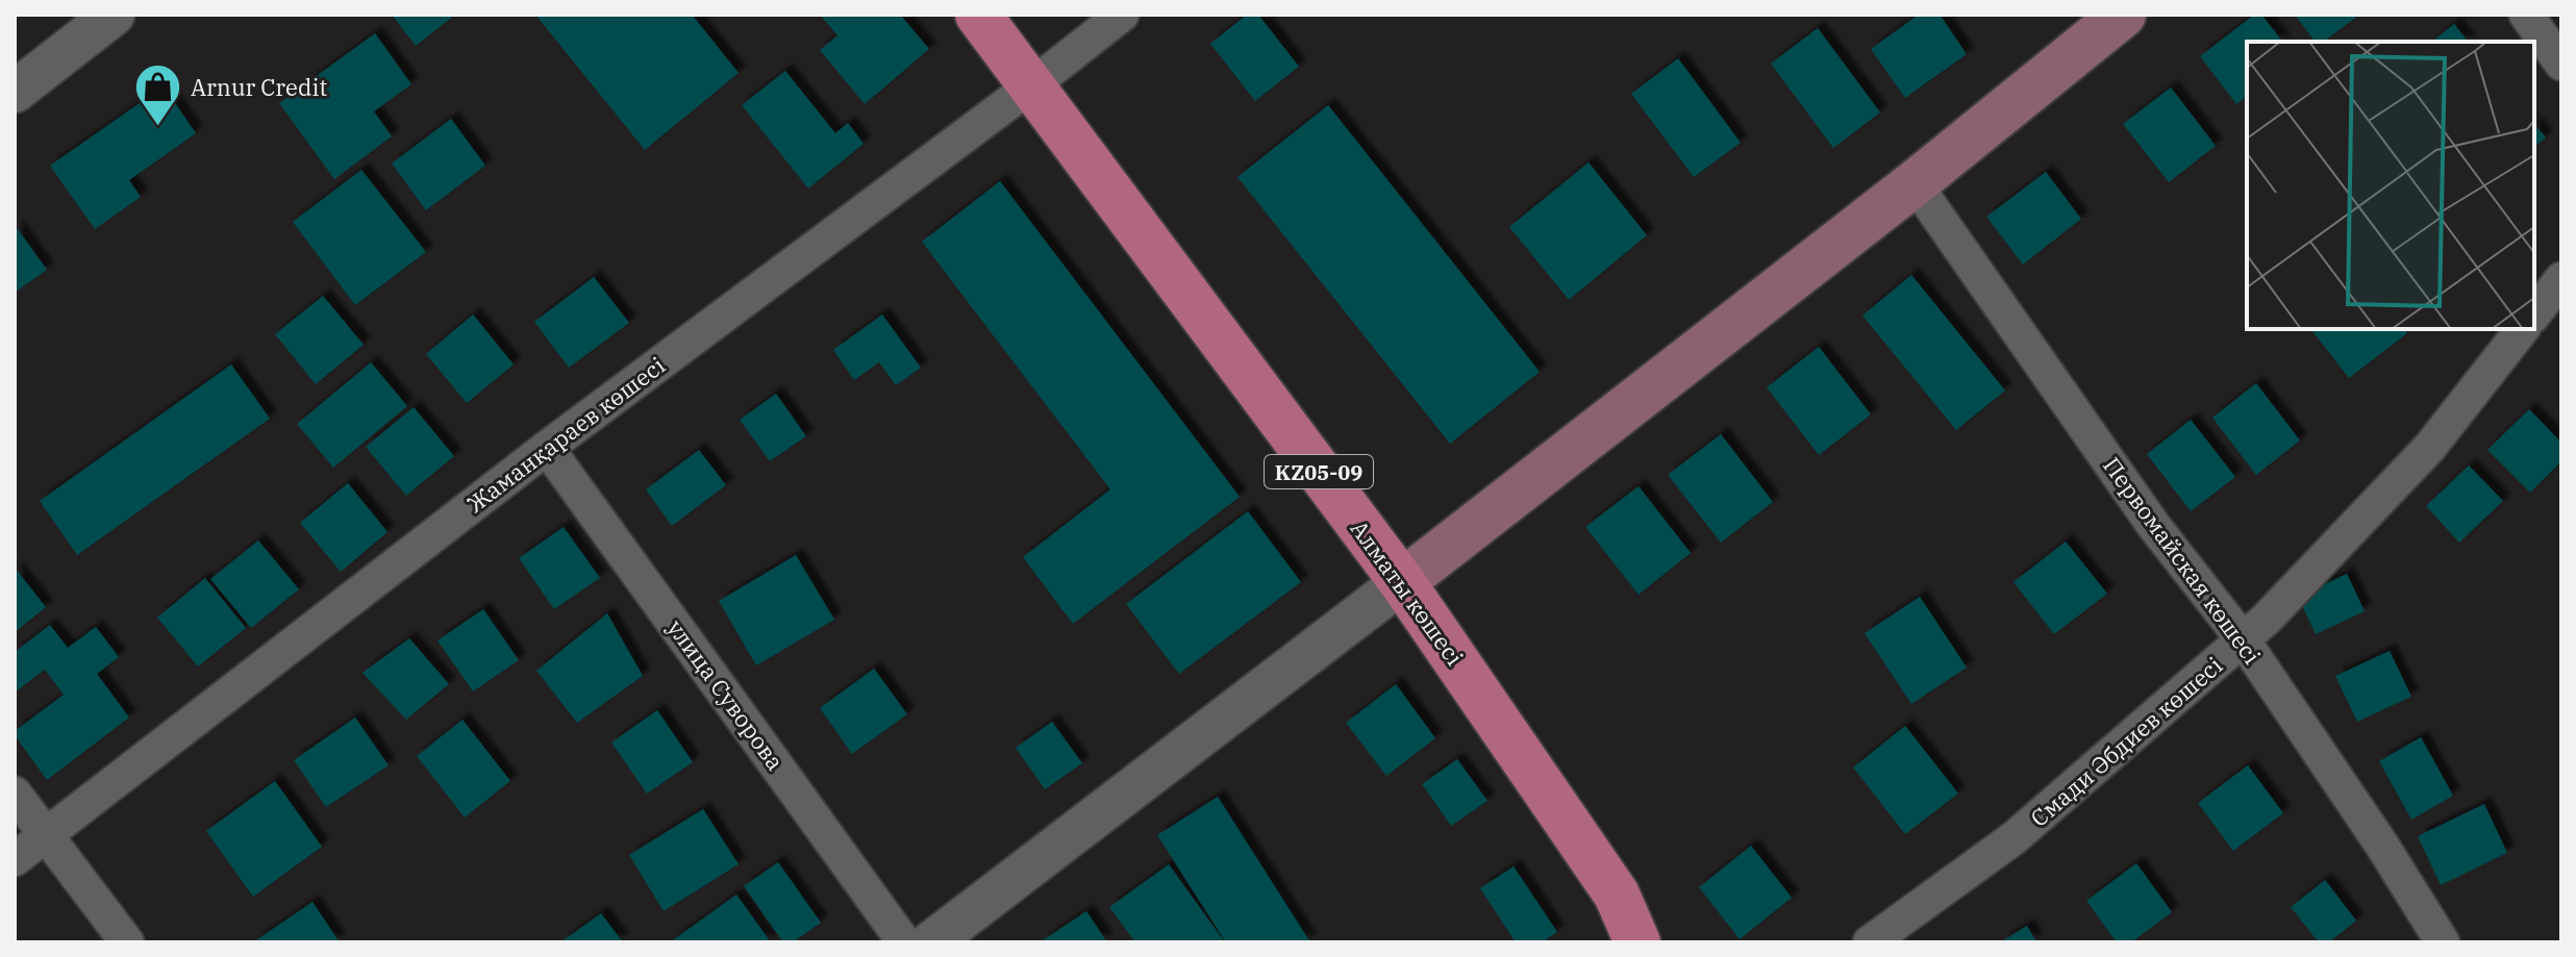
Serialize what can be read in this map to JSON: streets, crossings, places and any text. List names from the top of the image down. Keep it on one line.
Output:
{"streets":{"main road":["KZ05-09","Алматы көшесі"],"street":["Жаманқараев көшесі","Первомайская көшесі","улица Суворова","Смади Әбдиев көшесі"]},"crossings":[["Жаманқараев көшесі","Алматы көшесі"],["Жаманқараев көшесі","улица Суворова"],["Первомайская көшесі","Смади Әбдиев көшесі"]],"places":{"shop":["Arnur Credit"]}}
